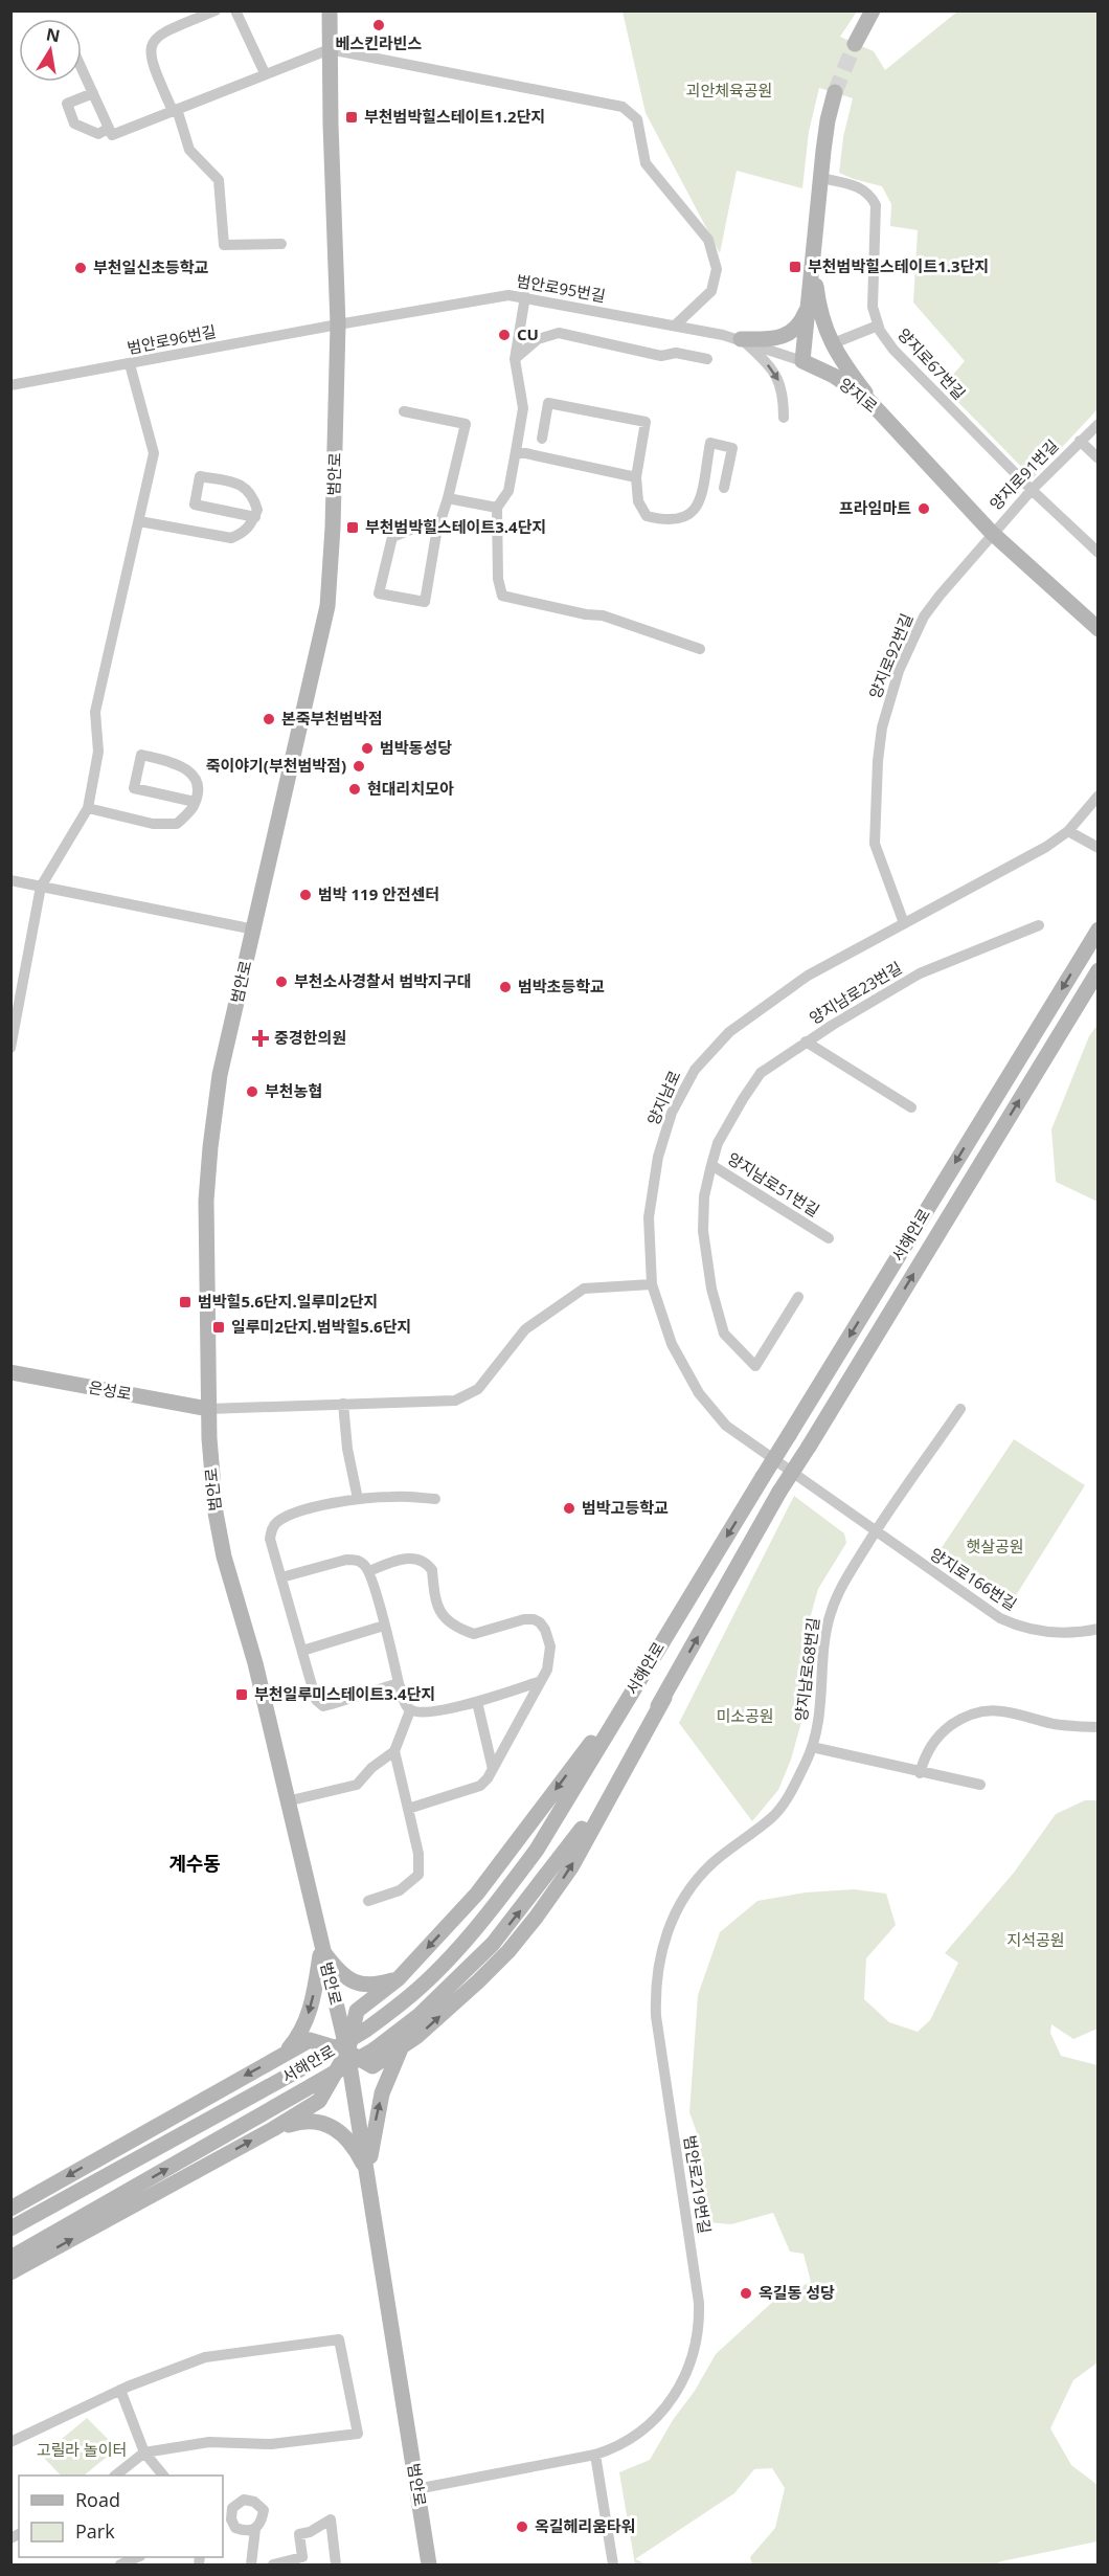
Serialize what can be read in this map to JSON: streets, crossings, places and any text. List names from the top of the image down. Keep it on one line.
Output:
{"streets":{"main road":["양지로","범안로","서해안로","은성로"],"street":["범안로95번길","범안로96번길","양지로67번길","양지로91번길","양지로92번길","양지남로23번길","양지남로","양지남로51번길","양지로166번길","양지남로68번길","범안로219번길"]},"crossings":[["범안로95번길","범안로96번길"],["범안로95번길","양지로"],["범안로95번길","범안로"],["범안로96번길","범안로"],["양지로67번길","양지로91번길"],["양지로","양지로91번길"],["양지로","양지로92번길"],["범안로","은성로"],["범안로","범안로219번길"],["양지로91번길","양지로92번길"],["양지로92번길","양지남로"],["양지남로","양지로166번길"],["양지남로","양지남로68번길"],["양지로166번길","양지남로68번길"],["양지남로68번길","범안로219번길"]],"districts":["계수동"],"parks":["괴안체육공원","햇살공원","미소공원","지석공원","고릴라 놀이터"],"places":{"other":["베스킨라빈스","부천일신초등학교","CU","프라임마트","본죽부천범박점","범박동성당","죽이야기(부천범박점)","현대리치모아","범박 119 안전센터","부천소사경찰서 범박지구대","범박초등학교","부천농협","범박고등학교","옥길동 성당","옥길헤리움타워"],"transit":["부천범박힐스테이트1.2단지","부천범박힐스테이트1.3단지","부천범박힐스테이트3.4단지","범박힐5.6단지.일루미2단지","일루미2단지.범박힐5.6단지","부천일루미스테이트3.4단지"],"health":["중경한의원"]},"legend":["Road","Park"],"north":"top"}
